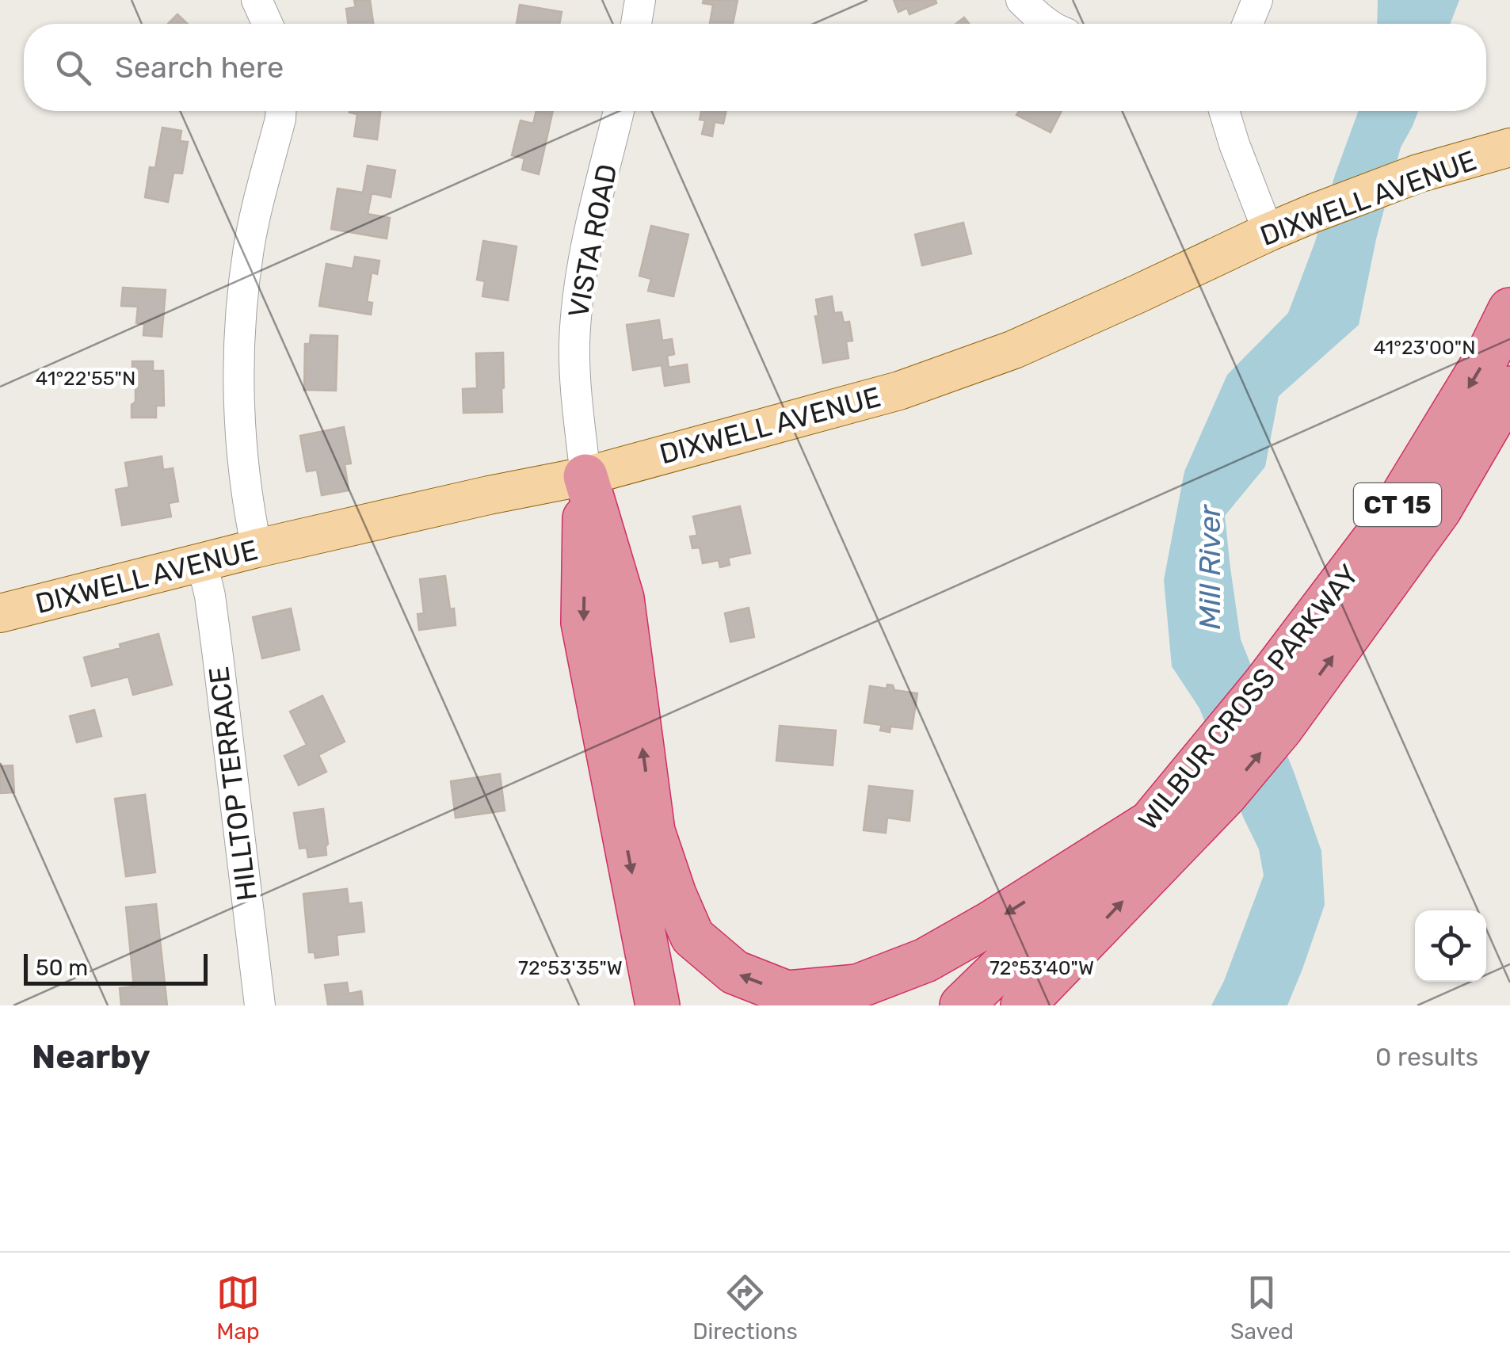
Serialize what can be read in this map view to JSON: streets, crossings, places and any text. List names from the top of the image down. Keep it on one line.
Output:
{"streets":{"highway":["CT 15","WILBUR CROSS PARKWAY"],"main road":["DIXWELL AVENUE"],"street":["VISTA ROAD","HILLTOP TERRACE"]},"crossings":[["DIXWELL AVENUE","VISTA ROAD"],["DIXWELL AVENUE","HILLTOP TERRACE"]],"water":["Mill River"],"scale_bar":"50 m","page":{"search":"Search here","scale":"50 m","heading":["Nearby","0 results"],"nav":["Map","Directions","Saved"]},"coordinates":["41°23'00\"N","41°22'55\"N","72°53'35\"W","72°53'40\"W"]}
